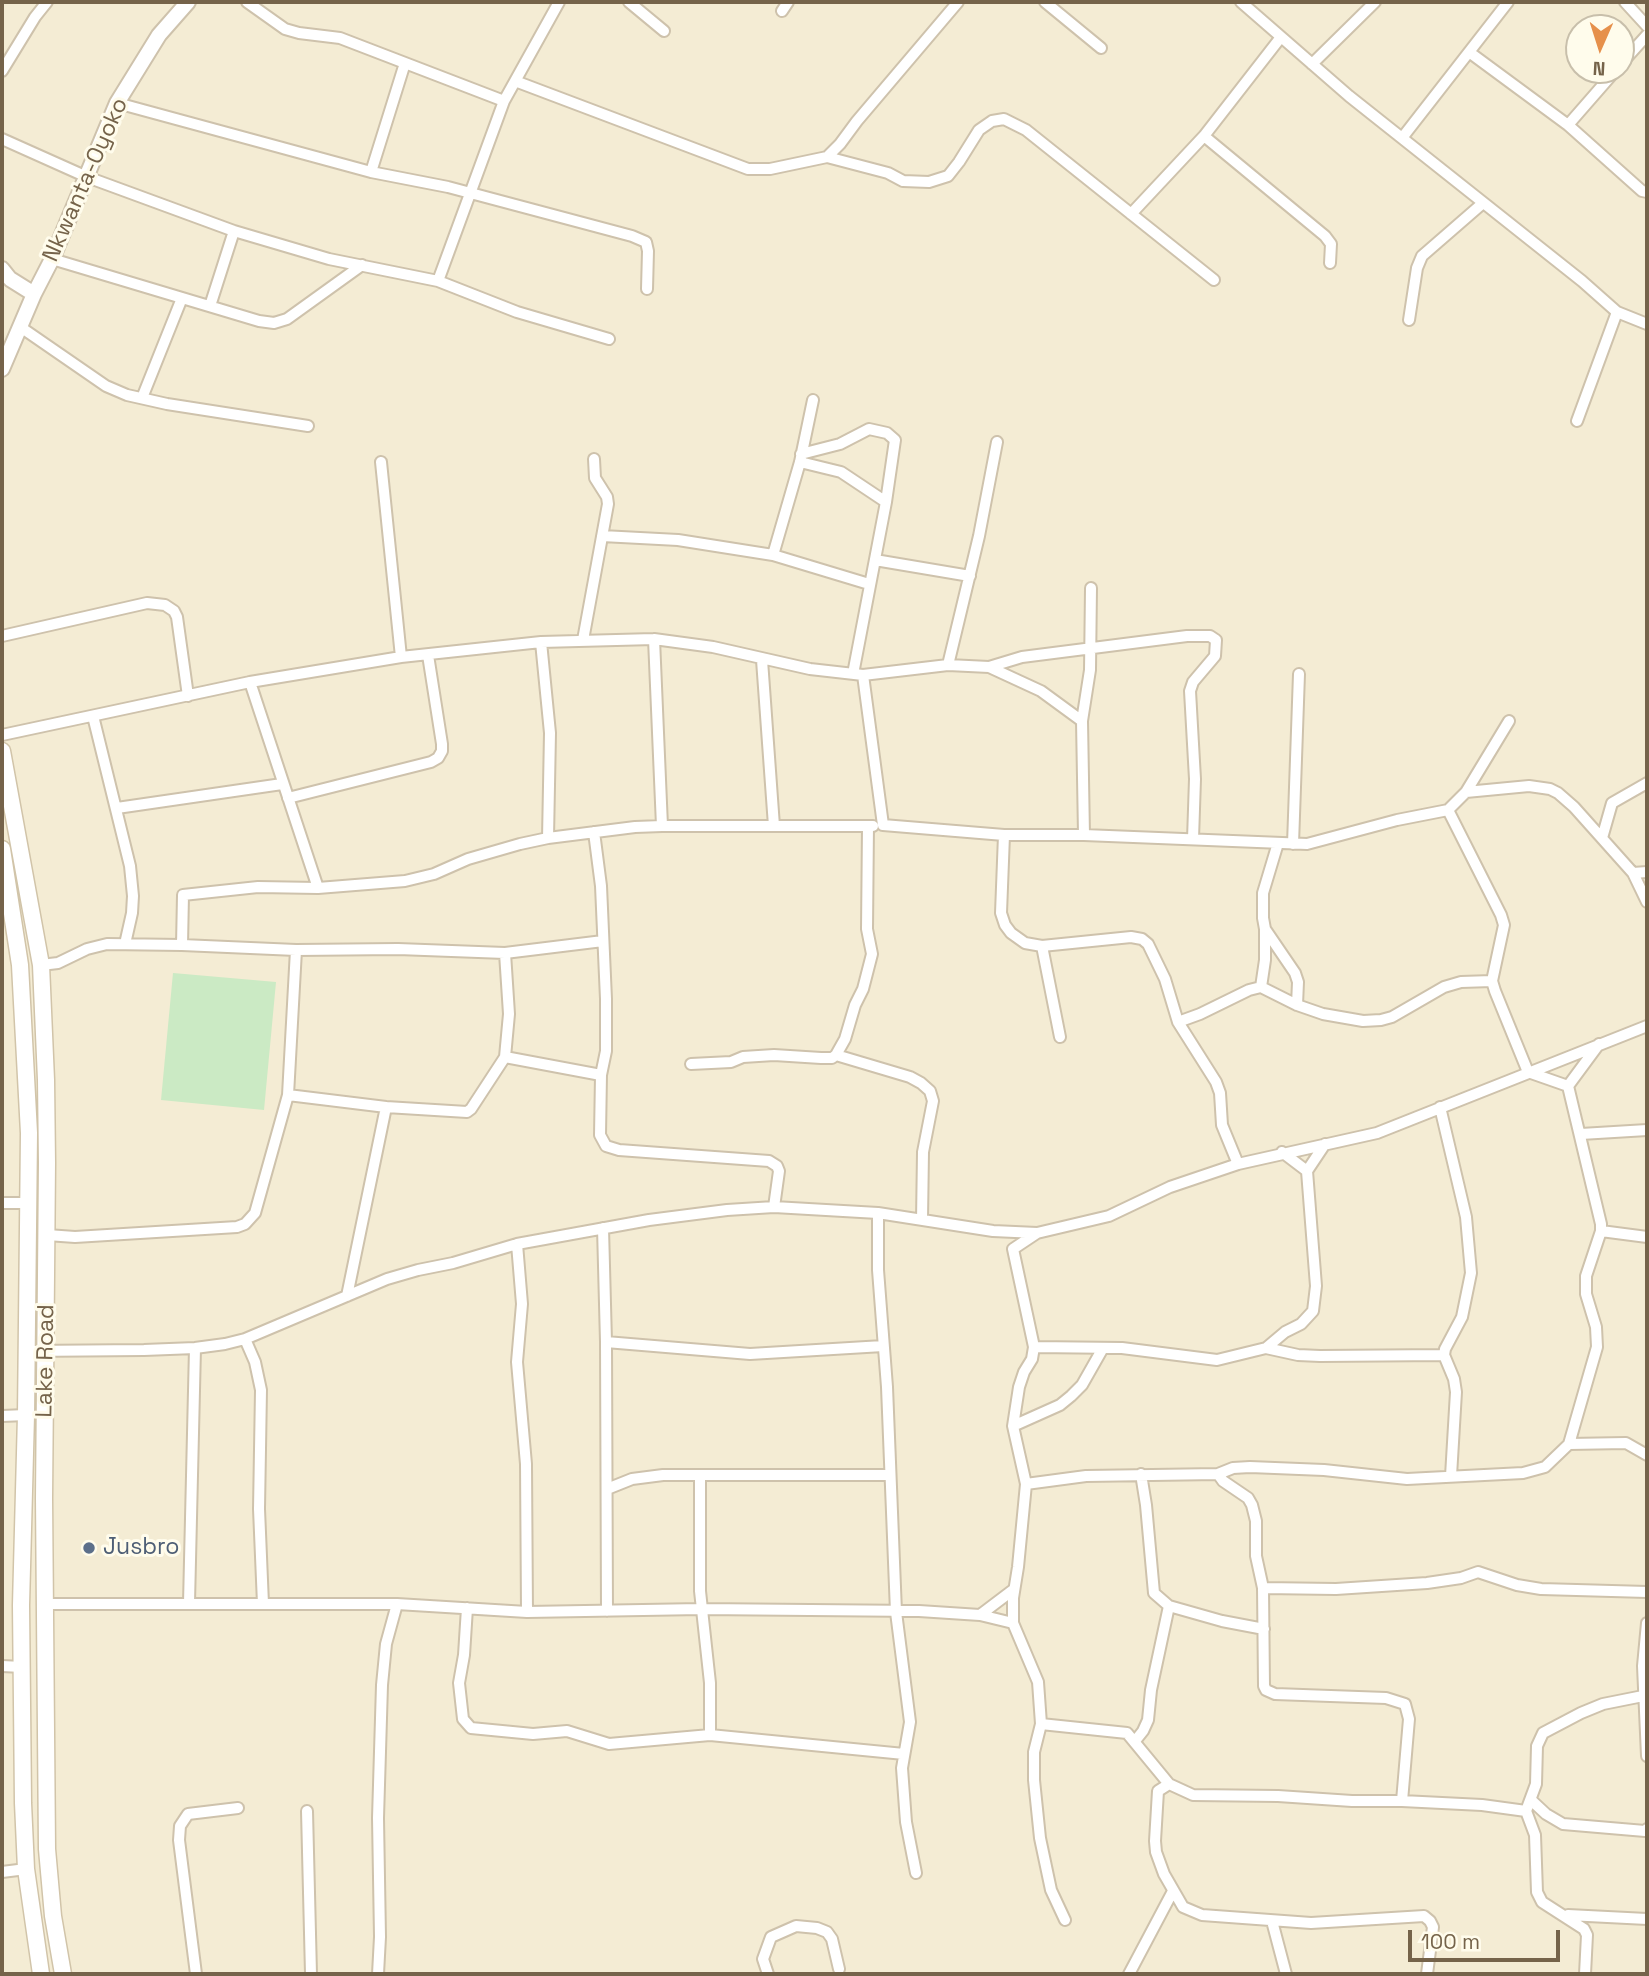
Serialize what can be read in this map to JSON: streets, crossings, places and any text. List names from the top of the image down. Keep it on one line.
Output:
{"streets":{"main road":["Lake Road"],"street":["Nkwanta-Oyoko"]},"places":["Jusbro"],"scale_bar":"100 m","north":"bottom"}
